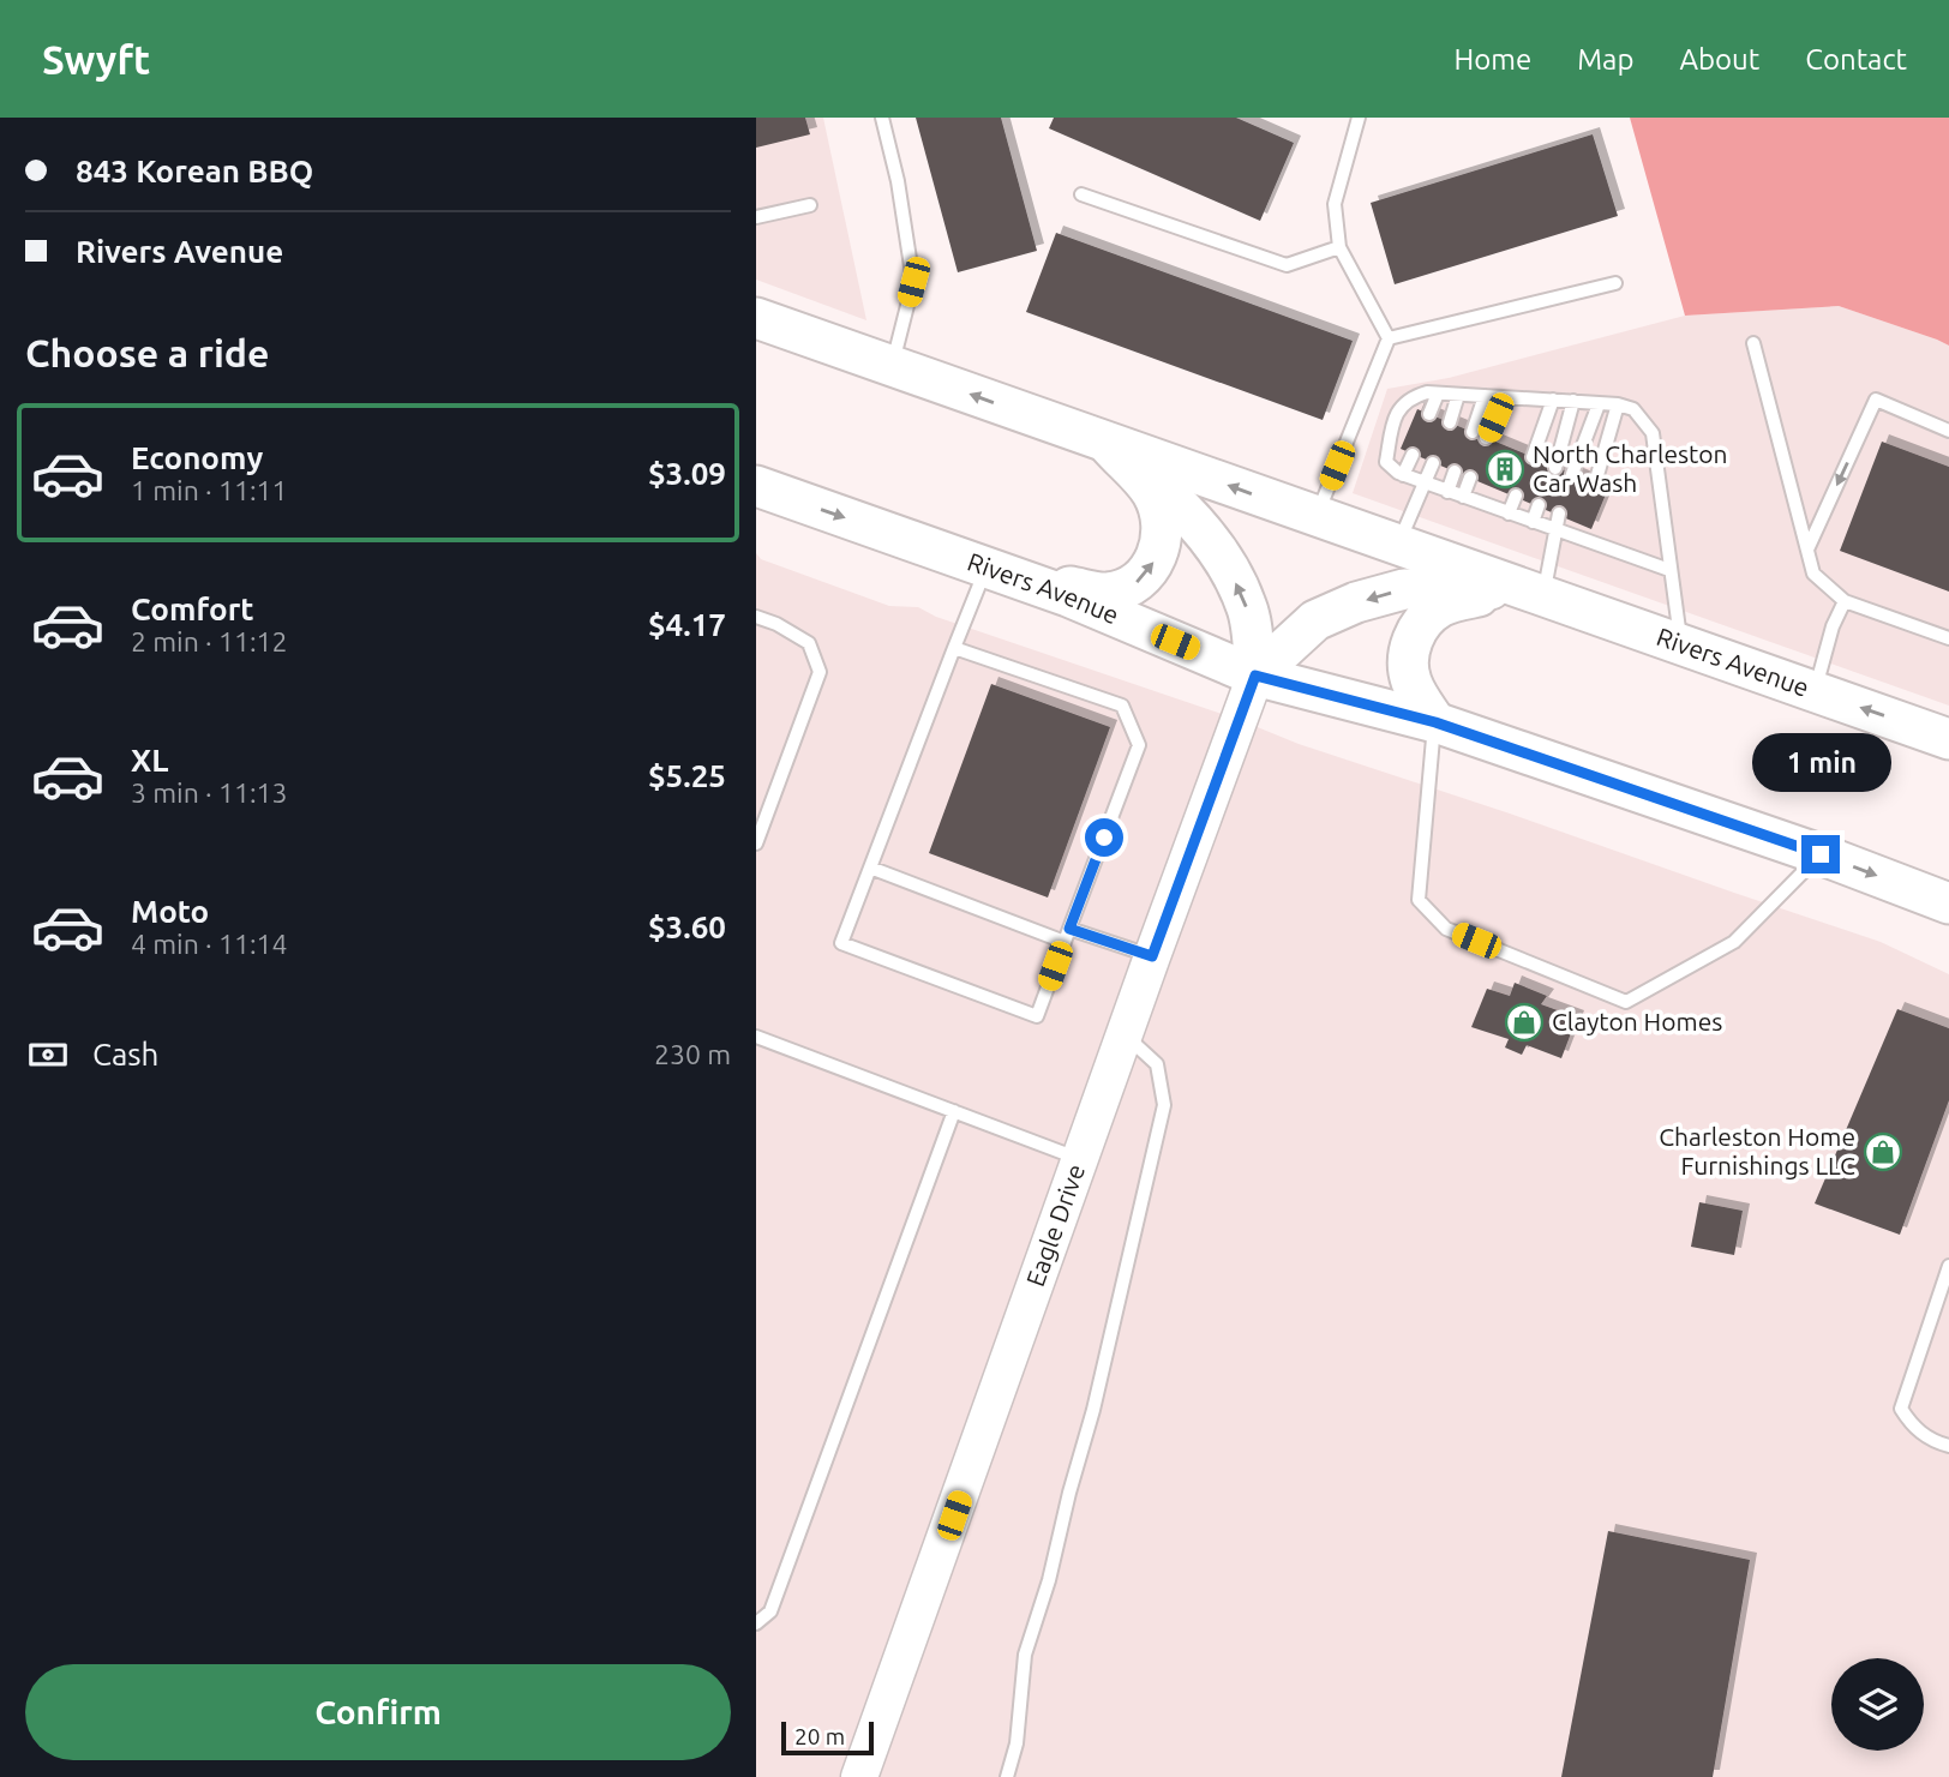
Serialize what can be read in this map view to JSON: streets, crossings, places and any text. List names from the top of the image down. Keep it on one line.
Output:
{"streets":{"main road":["Rivers Avenue"],"street":["Eagle Drive"]},"crossings":[["Rivers Avenue","Eagle Drive"]],"places":{"building":["North Charleston Car Wash"],"shop":["Clayton Homes","Charleston Home Furnishings LLC"]},"scale_bar":"20 m","page":{"header":"Swyft","nav":["Home","Map","About","Contact"],"banner":["843 Korean BBQ","Rivers Avenue"],"heading":"Choose a ride","list":[{"name":"Economy","note":"1 min · 11:11","value":"$3.09"},{"name":"Comfort","note":"2 min · 11:12","value":"$4.17"},{"name":"XL","note":"3 min · 11:13","value":"$5.25"},{"name":"Moto","note":"4 min · 11:14","value":"$3.60"}],"bubble":"1 min","pay":["Cash","230 m"],"buttons":"Confirm","scale":"20 m"}}
